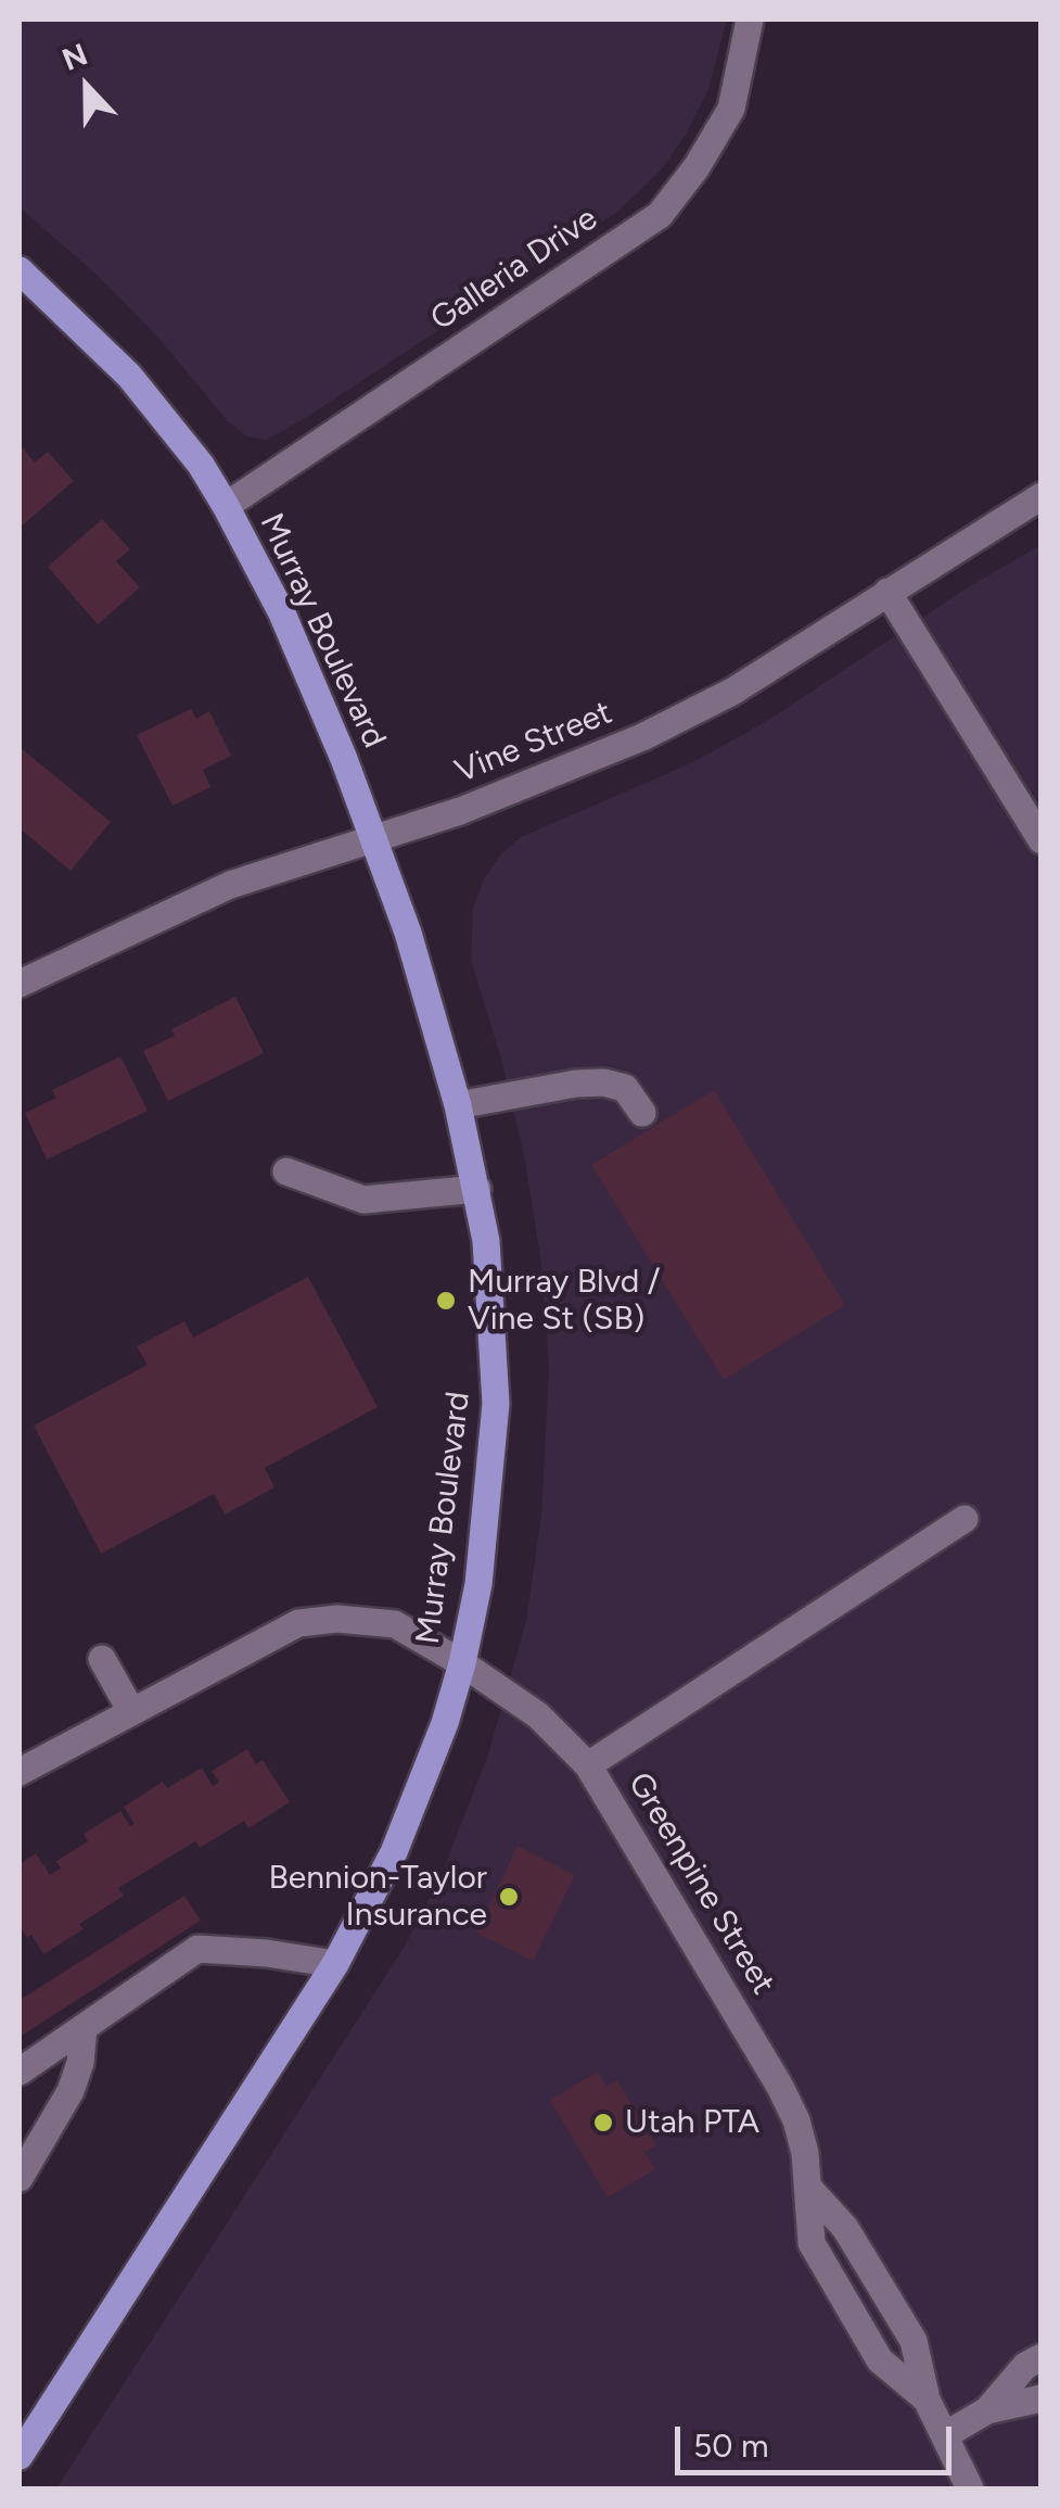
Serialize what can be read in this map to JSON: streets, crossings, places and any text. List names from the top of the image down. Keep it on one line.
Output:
{"streets":{"main road":["Murray Boulevard"],"street":["Galleria Drive","Vine Street","Greenpine Street"]},"crossings":[["Galleria Drive","Murray Boulevard"],["Murray Boulevard","Vine Street"],["Murray Boulevard","Greenpine Street"]],"places":["Murray Blvd / Vine St (SB)","Bennion-Taylor Insurance","Utah PTA"],"scale_bar":"50 m","north":"top"}
